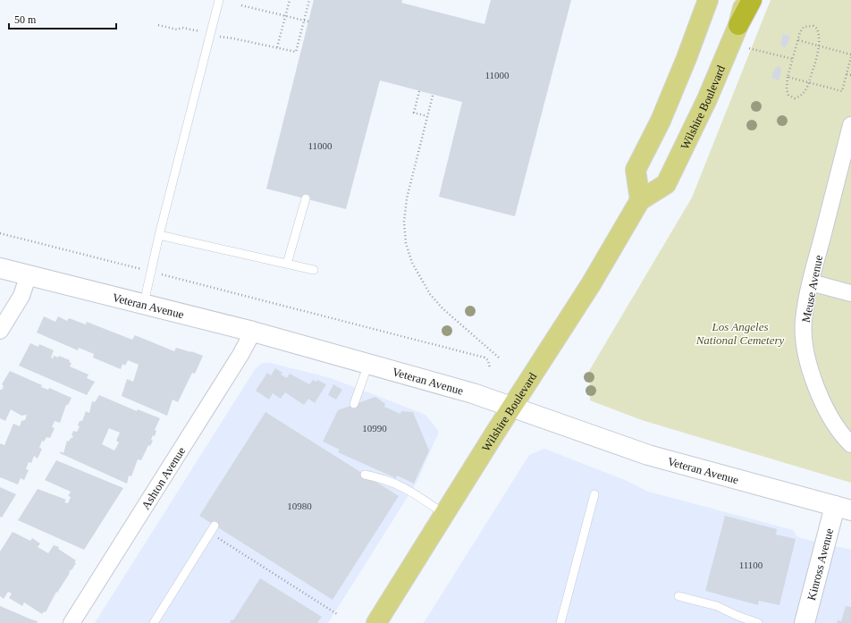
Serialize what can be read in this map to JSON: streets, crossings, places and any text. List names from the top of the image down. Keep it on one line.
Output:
{"streets":{"main road":["Wilshire Boulevard"],"street":["Meuse Avenue","Veteran Avenue","Ashton Avenue","Kinross Avenue"]},"crossings":[["Wilshire Boulevard","Veteran Avenue"],["Veteran Avenue","Ashton Avenue"],["Veteran Avenue","Kinross Avenue"]],"parks":["Los Angeles National Cemetery"],"house_numbers":["11000","11000","10990","10980","11100"],"scale_bar":"50 m"}
